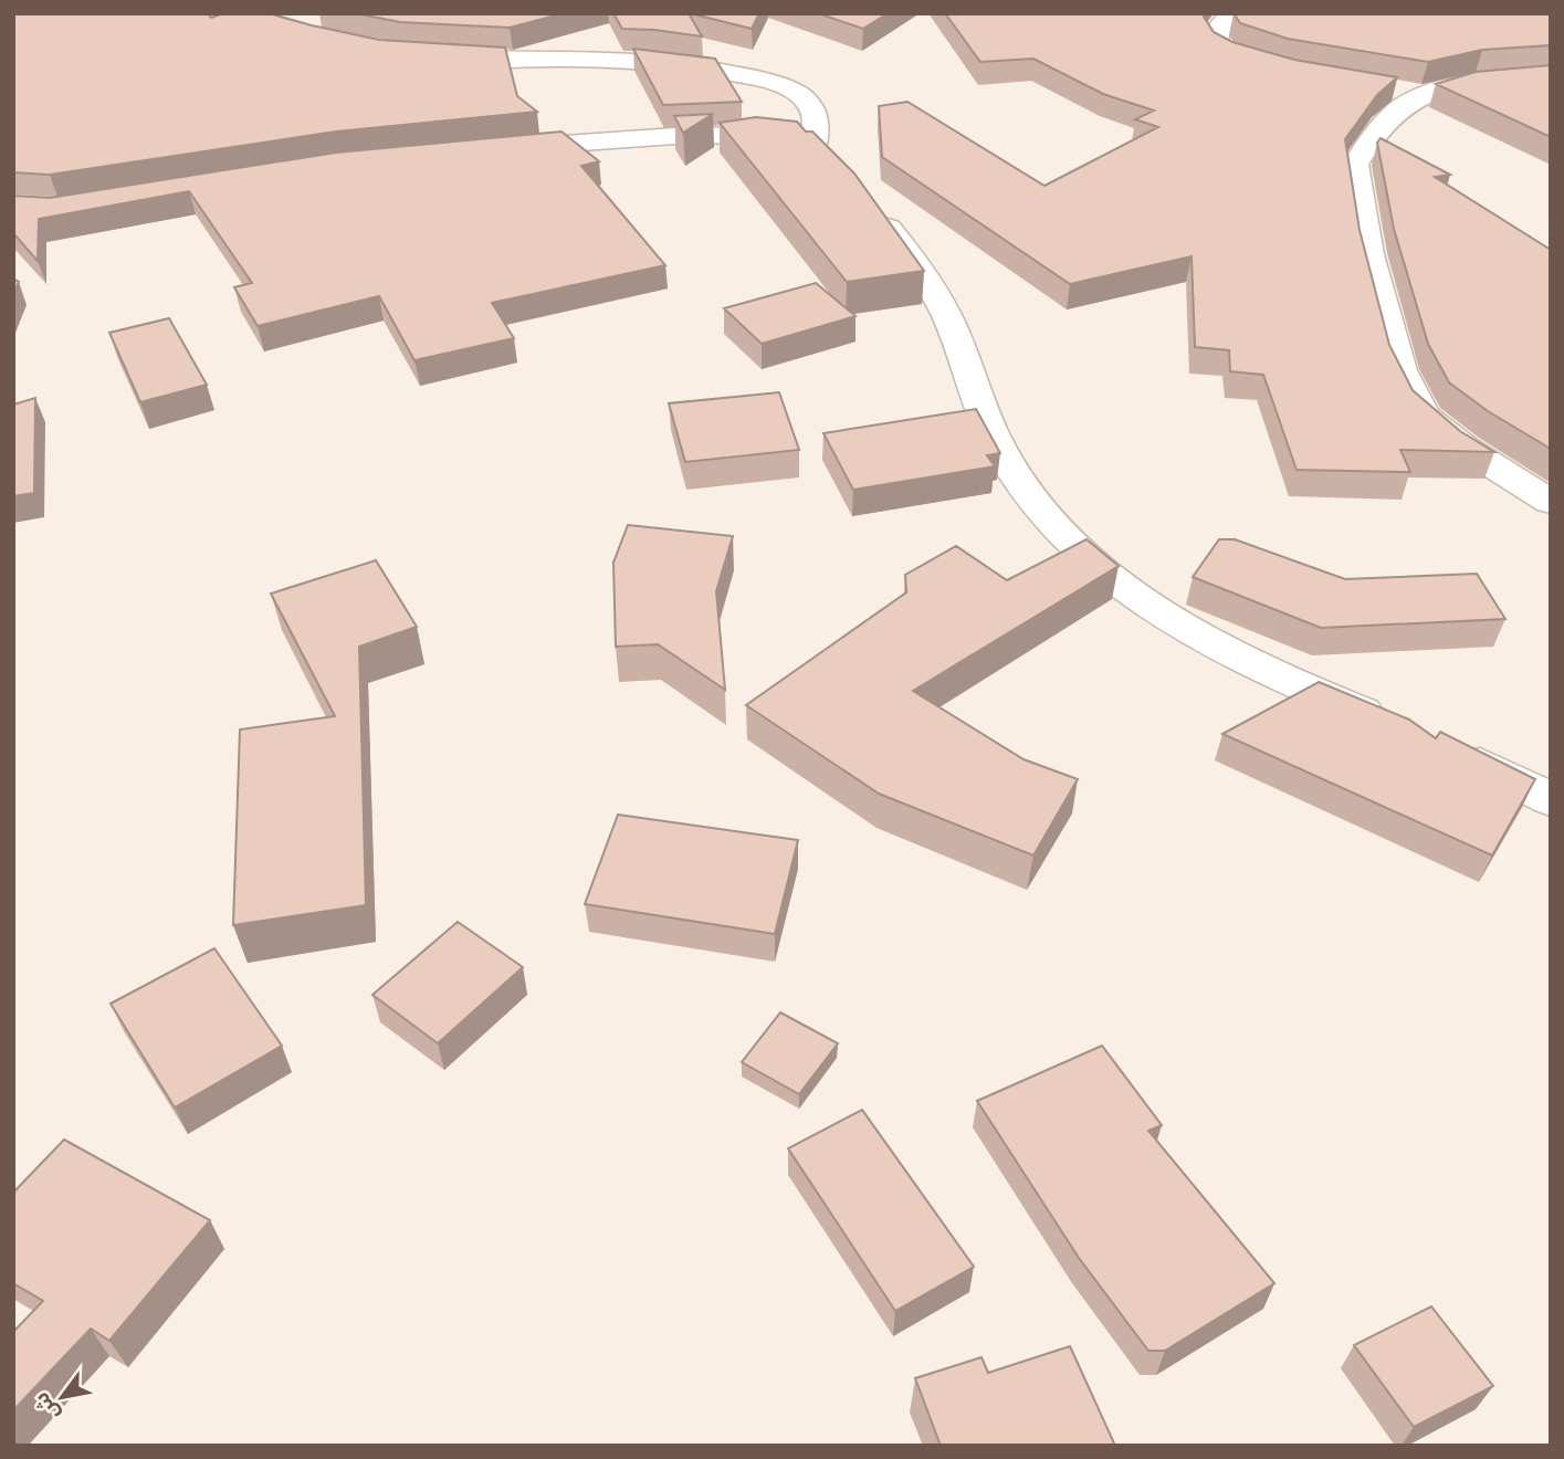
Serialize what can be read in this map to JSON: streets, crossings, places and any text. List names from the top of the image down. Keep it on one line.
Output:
{"north":"bottom left"}
